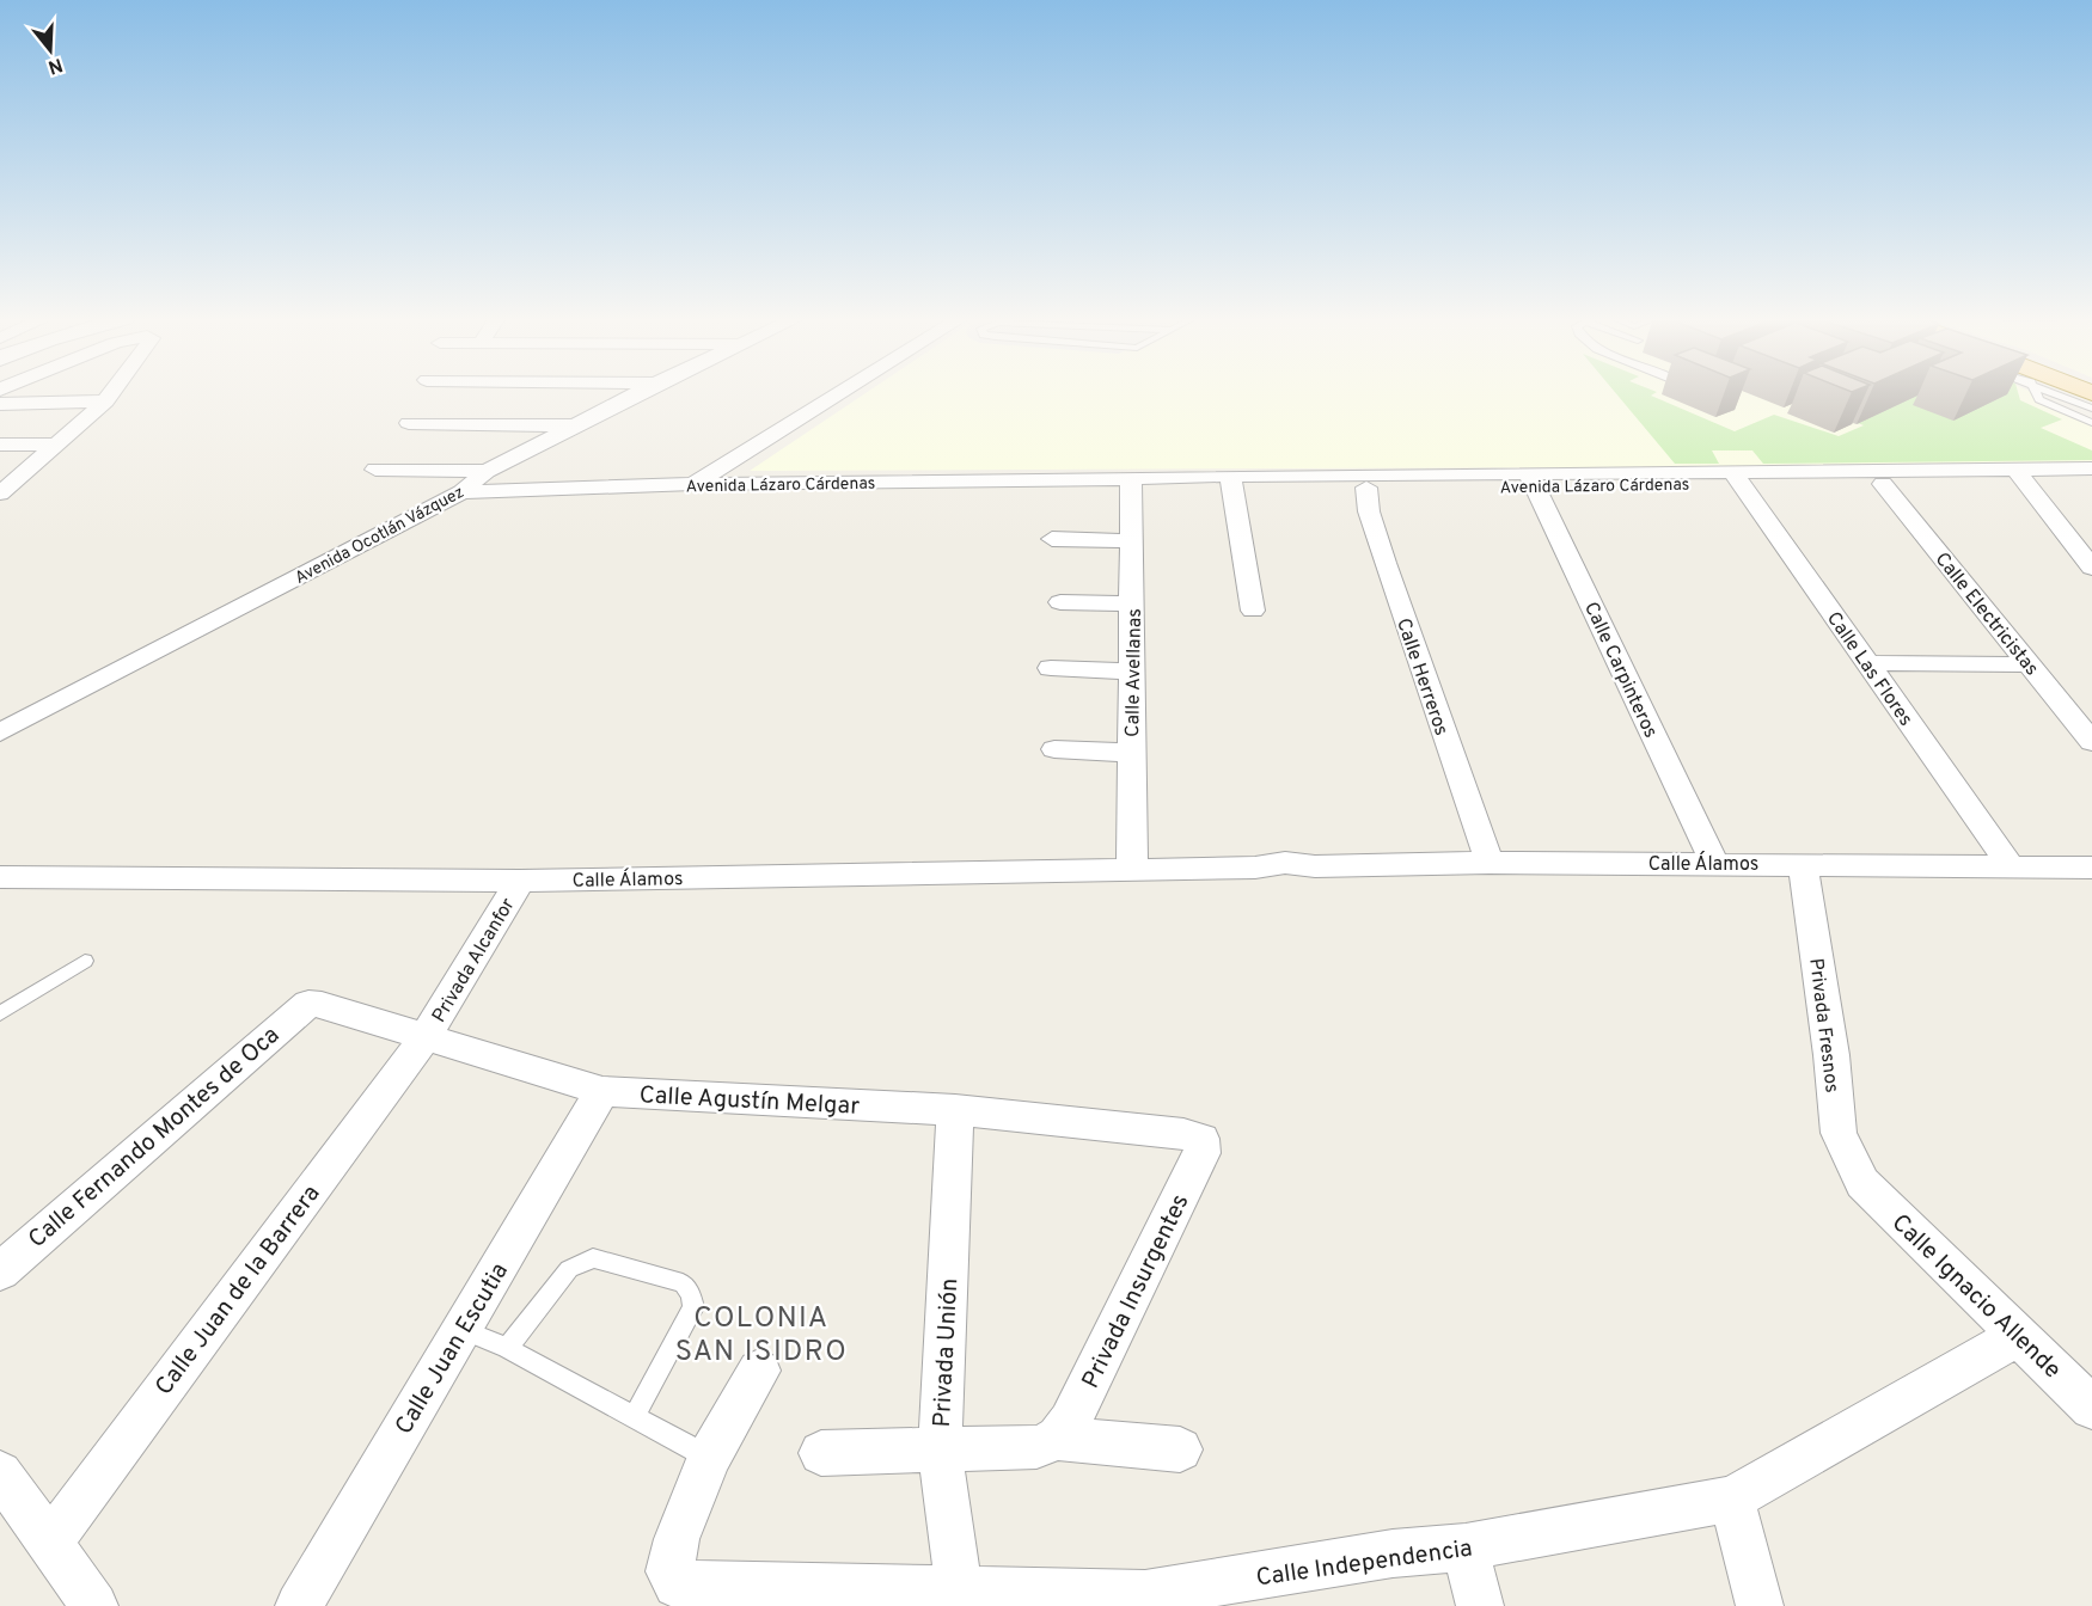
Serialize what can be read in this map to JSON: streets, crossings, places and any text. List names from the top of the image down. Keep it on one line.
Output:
{"streets":{"street":["Avenida Lázaro Cárdenas","Avenida Ocotlán Vázquez","Calle Electricistas","Calle Las Flores","Calle Carpinteros","Calle Avellanas","Calle Herreros","Calle Álamos","Privada Alcanfor","Privada Fresnos","Calle Agustín Melgar","Calle Fernando Montes de Oca","Calle Juan de la Barrera","Privada Insurgentes","Calle Ignacio Allende","Calle Juan Escutia","Privada Unión","Calle Independencia"]},"crossings":[["Avenida Lázaro Cárdenas","Avenida Ocotlán Vázquez"],["Avenida Lázaro Cárdenas","Calle Electricistas"],["Avenida Lázaro Cárdenas","Calle Las Flores"],["Avenida Lázaro Cárdenas","Calle Carpinteros"],["Avenida Lázaro Cárdenas","Calle Avellanas"],["Avenida Lázaro Cárdenas","Calle Herreros"],["Calle Las Flores","Calle Álamos"],["Calle Carpinteros","Calle Álamos"],["Calle Avellanas","Calle Álamos"],["Calle Herreros","Calle Álamos"],["Calle Álamos","Privada Alcanfor"],["Calle Álamos","Privada Fresnos"],["Privada Alcanfor","Calle Agustín Melgar"],["Privada Alcanfor","Calle Juan de la Barrera"],["Privada Fresnos","Calle Ignacio Allende"],["Calle Agustín Melgar","Calle Fernando Montes de Oca"],["Calle Agustín Melgar","Calle Juan de la Barrera"],["Calle Agustín Melgar","Privada Insurgentes"],["Calle Agustín Melgar","Calle Juan Escutia"],["Calle Agustín Melgar","Privada Unión"],["Calle Ignacio Allende","Calle Independencia"],["Privada Unión","Calle Independencia"]],"districts":["COLONIA SAN ISIDRO"],"north":"bottom"}
